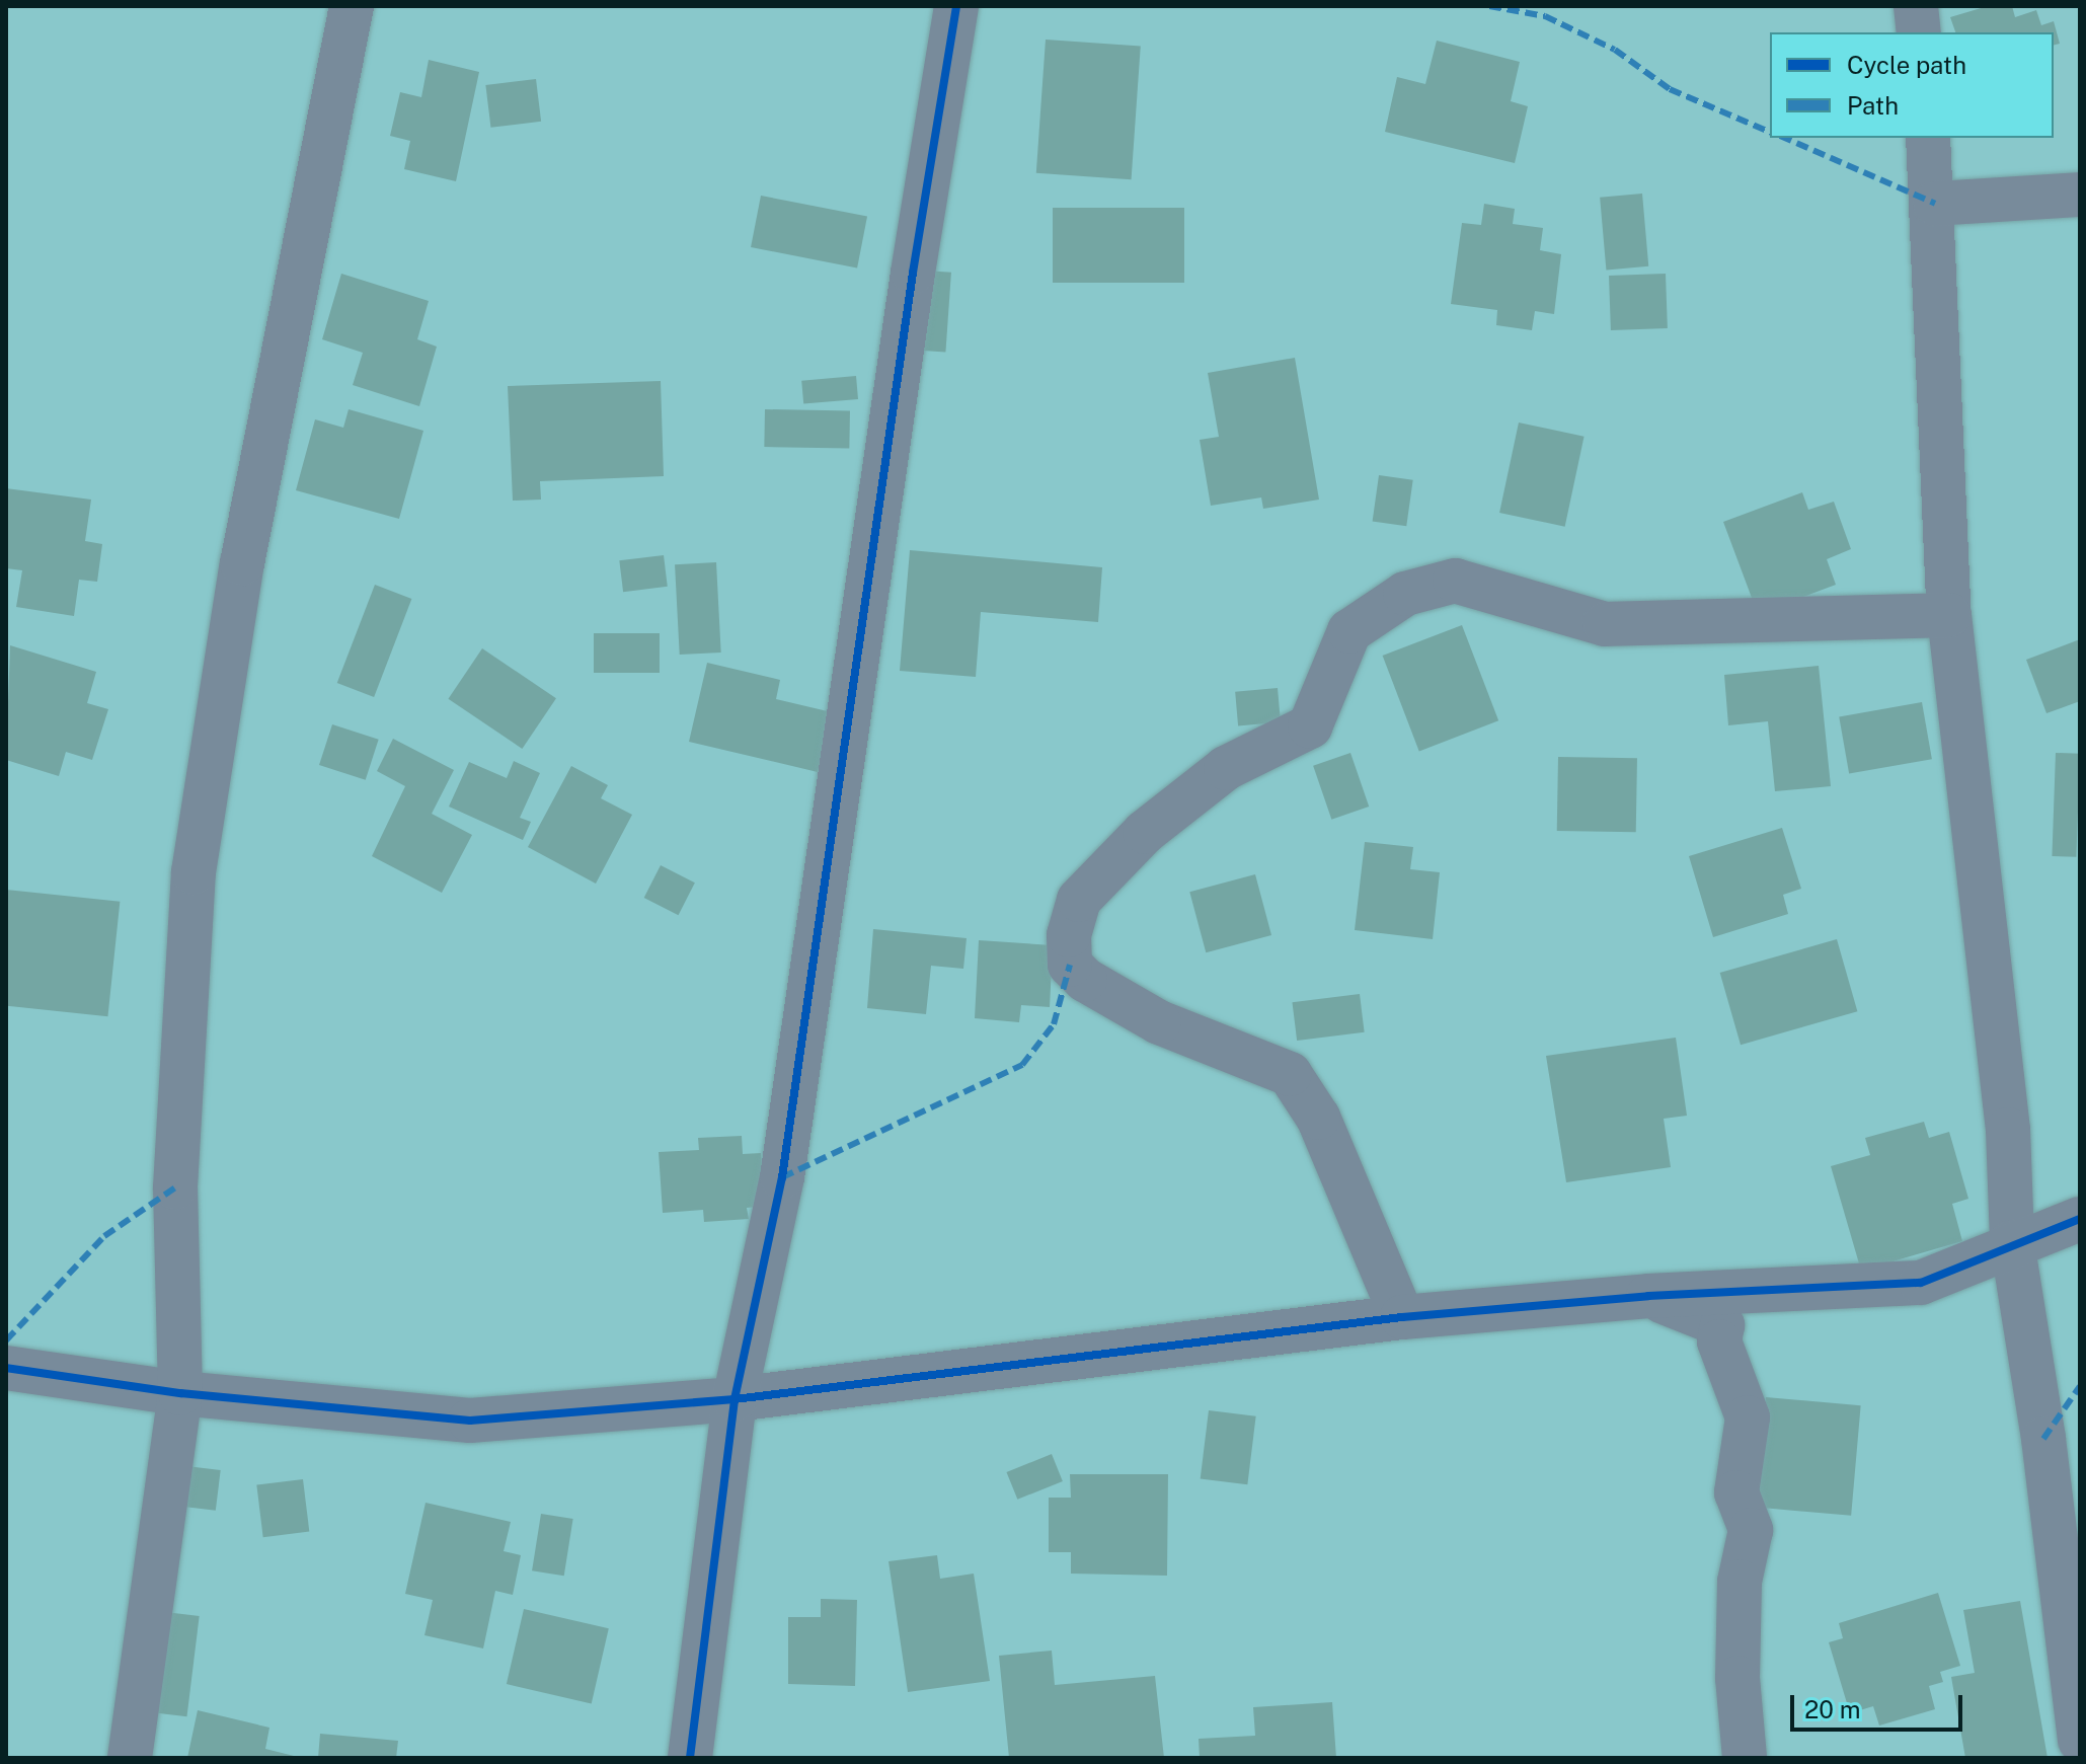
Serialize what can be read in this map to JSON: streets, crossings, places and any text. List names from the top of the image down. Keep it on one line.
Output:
{"legend":["Cycle path","Path"],"scale_bar":"20 m"}
